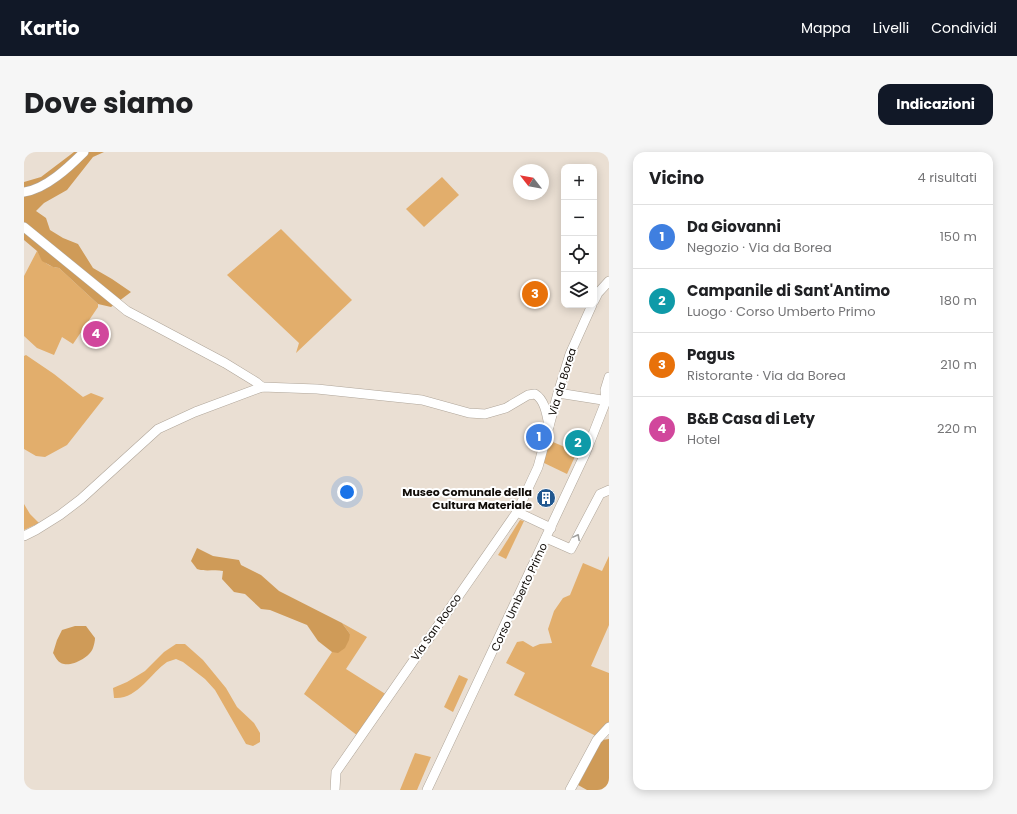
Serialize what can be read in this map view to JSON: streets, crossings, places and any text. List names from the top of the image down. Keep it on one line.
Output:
{"streets":{"street":["Via da Borea","Corso Umberto Primo","Via San Rocco"]},"crossings":[["Via da Borea","Via San Rocco"]],"places":{"building":["Museo Comunale della Cultura Materiale"]},"north":"top left","page":{"header":"Kartio","nav":["Mappa","Livelli","Condividi"],"title":"Dove siamo","buttons":"Indicazioni","heading":["Vicino","4 risultati"],"map_buttons":["+","−"],"list":[{"mark":"1","name":"Da Giovanni","note":"Negozio · Via da Borea","value":"150 m"},{"mark":"2","name":"Campanile di Sant'Antimo","note":"Luogo · Corso Umberto Primo","value":"180 m"},{"mark":"3","name":"Pagus","note":"Ristorante · Via da Borea","value":"210 m"},{"mark":"4","name":"B&B Casa di Lety","note":"Hotel","value":"220 m"}],"pins":["3","4","1","2"]}}
